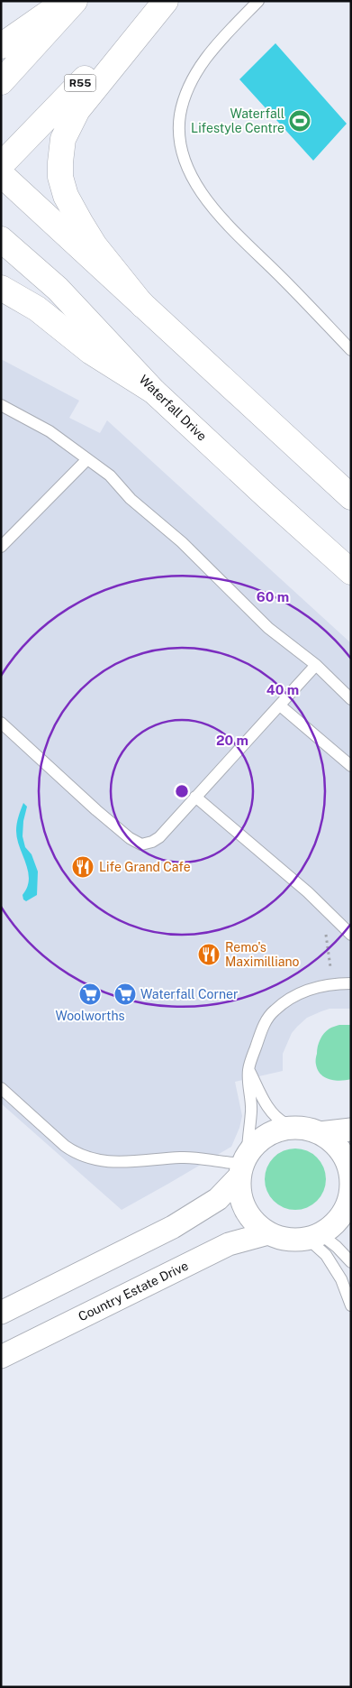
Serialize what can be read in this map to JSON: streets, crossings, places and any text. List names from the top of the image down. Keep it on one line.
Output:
{"streets":{"main road":["R55","Waterfall Drive"],"street":["Country Estate Drive"]},"places":{"sports":["Waterfall Lifestyle Centre"],"restaurant":["Life Grand Cafe","Remo's Maximilliano"],"supermarket":["Woolworths","Waterfall Corner"]},"rings":["60 m","40 m","20 m"]}
